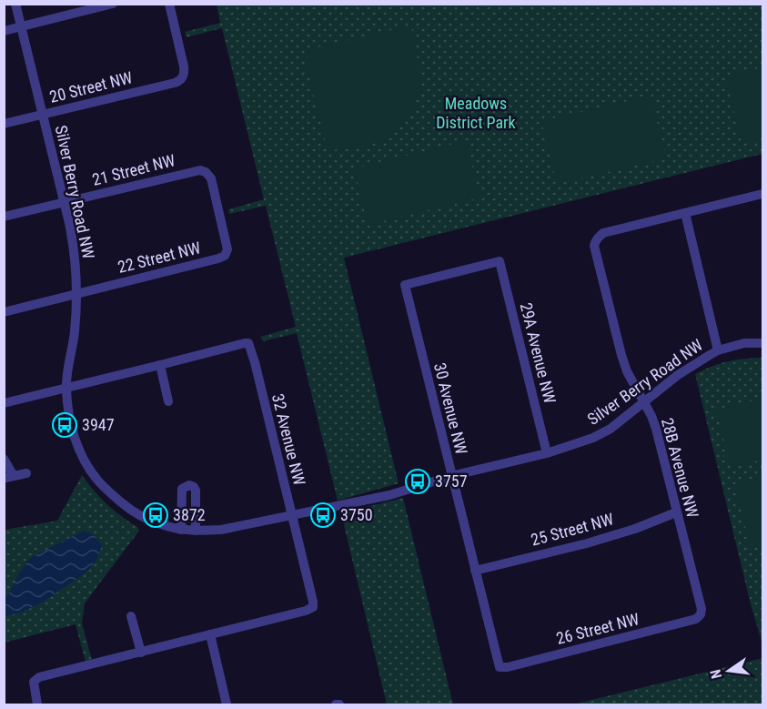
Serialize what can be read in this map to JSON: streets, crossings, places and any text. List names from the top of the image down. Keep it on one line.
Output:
{"streets":{"street":["20 Street NW","21 Street NW","Silver Berry Road NW","22 Street NW","29A Avenue NW","30 Avenue NW","32 Avenue NW","28B Avenue NW","25 Street NW","26 Street NW"]},"crossings":[["20 Street NW","Silver Berry Road NW"],["21 Street NW","Silver Berry Road NW"],["21 Street NW","22 Street NW"],["Silver Berry Road NW","22 Street NW"],["Silver Berry Road NW","29A Avenue NW"],["Silver Berry Road NW","30 Avenue NW"],["Silver Berry Road NW","32 Avenue NW"],["Silver Berry Road NW","28B Avenue NW"],["29A Avenue NW","30 Avenue NW"],["30 Avenue NW","25 Street NW"],["30 Avenue NW","26 Street NW"],["28B Avenue NW","25 Street NW"],["28B Avenue NW","26 Street NW"]],"parks":["Meadows District Park"],"places":{"bus stop":["3947","3757","3872","3750"]},"north":"left"}
